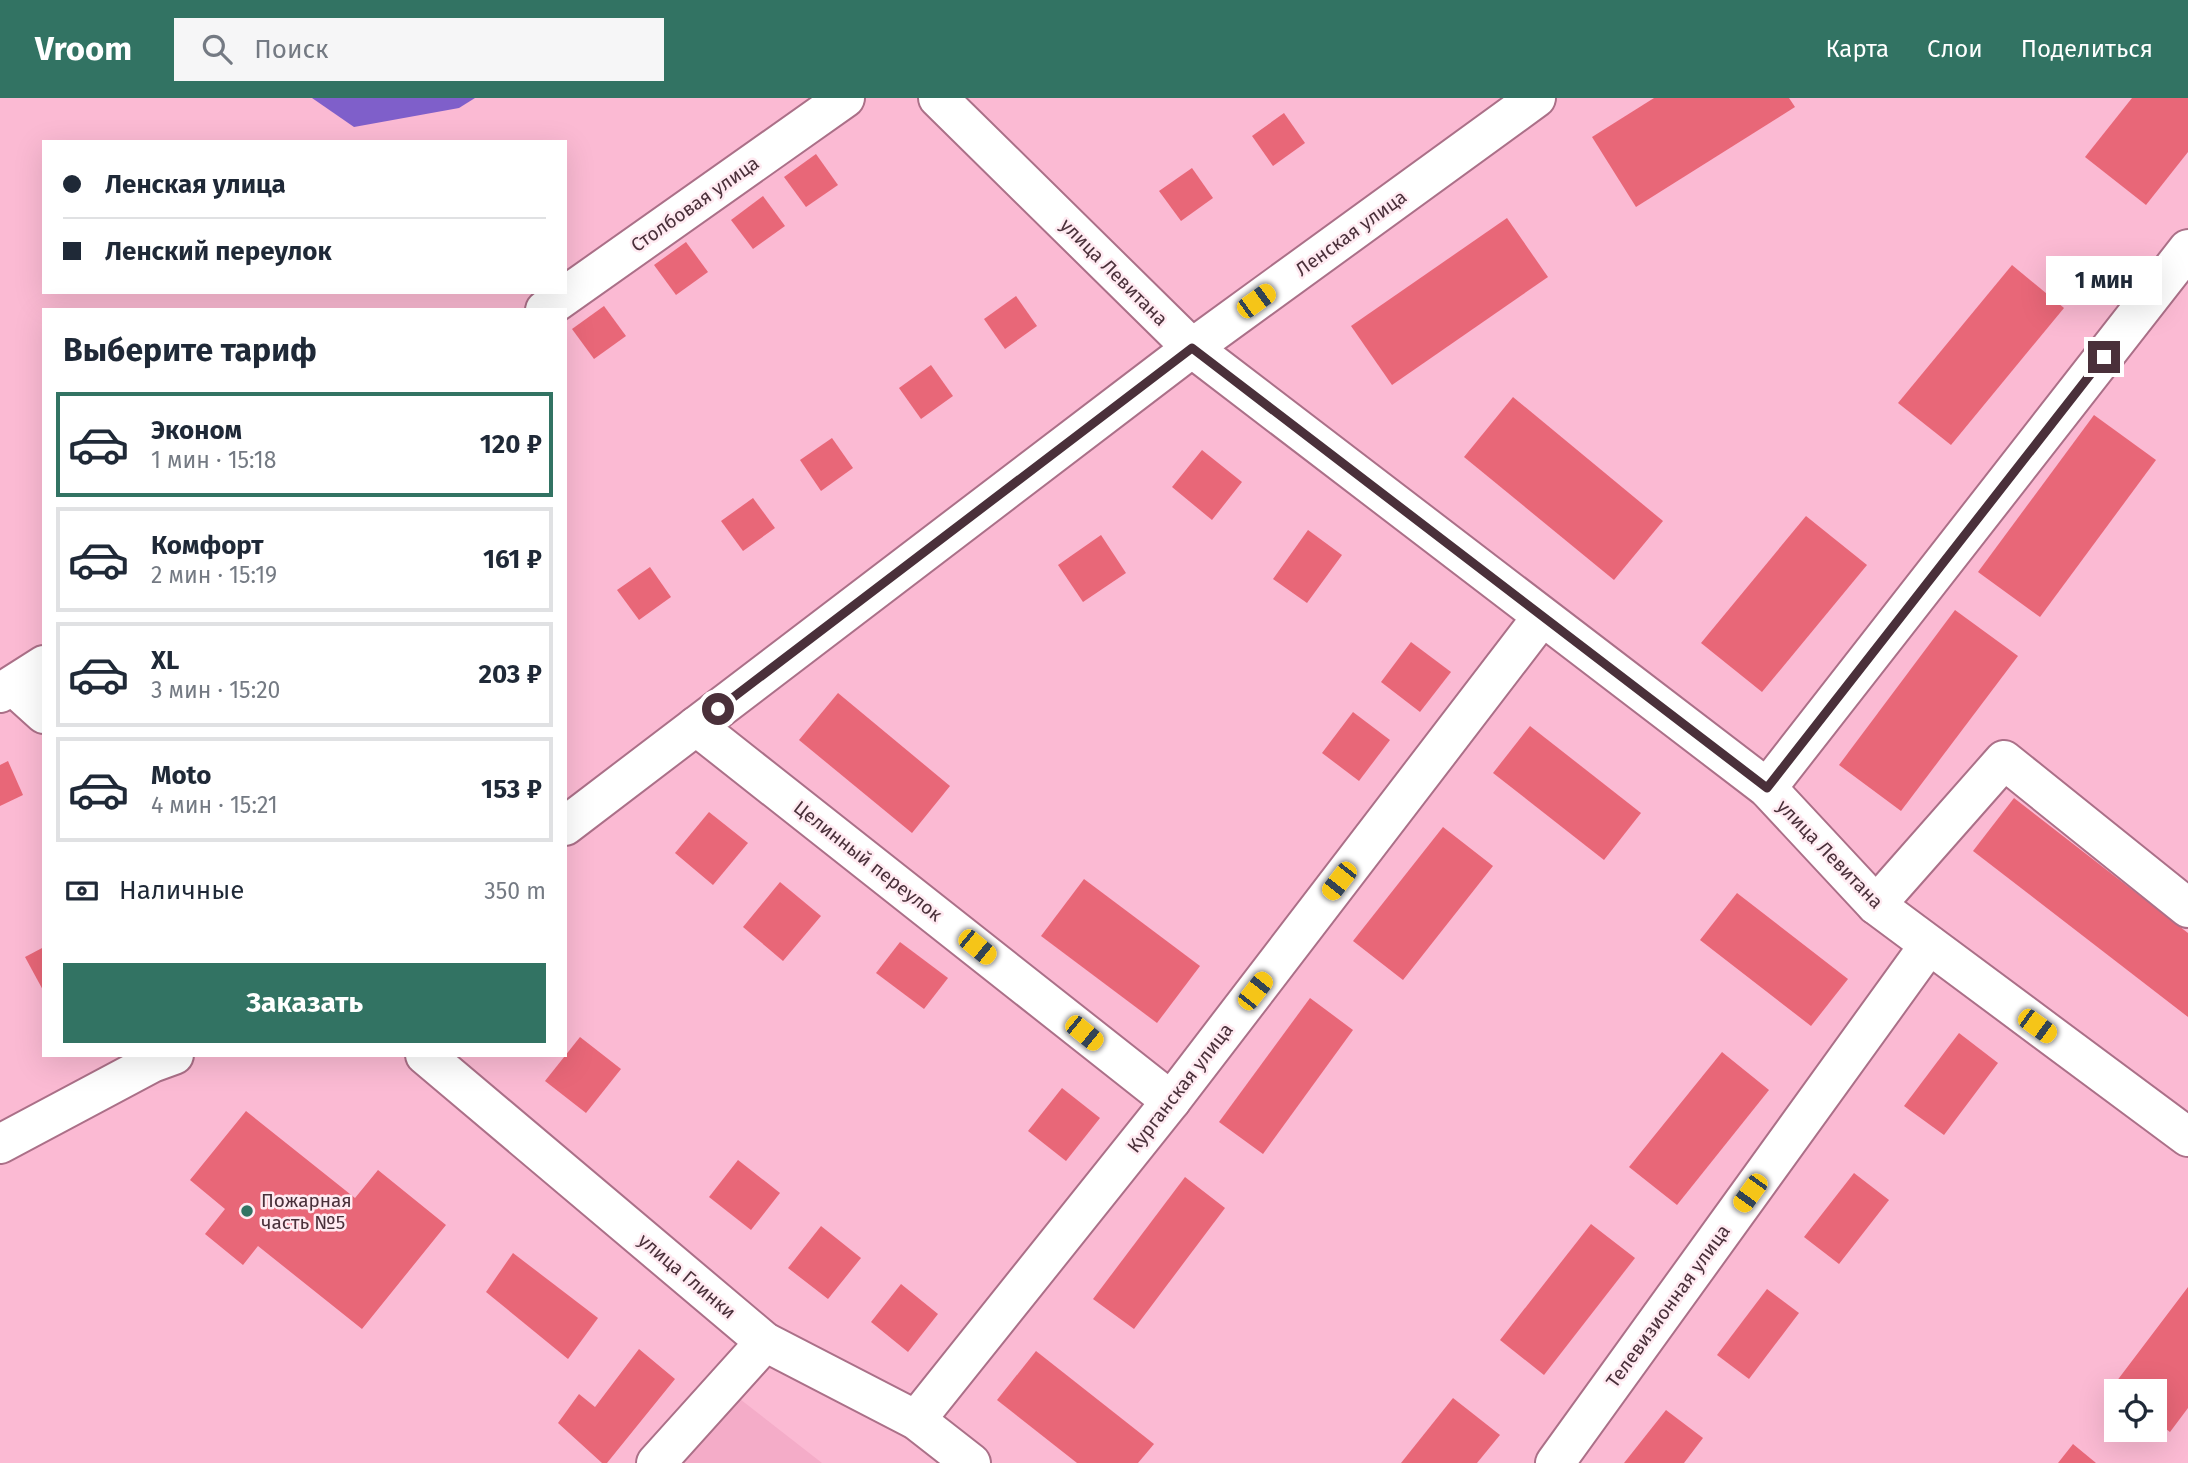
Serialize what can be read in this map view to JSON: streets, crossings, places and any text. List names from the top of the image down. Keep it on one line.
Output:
{"streets":{"street":["Столбовая улица","Ленская улица","улица Левитана","Целинный переулок","Курганская улица","улица Глинки","Телевизионная улица"]},"crossings":[["Ленская улица","улица Левитана"],["Ленская улица","Целинный переулок"],["улица Левитана","Курганская улица"],["улица Левитана","Телевизионная улица"],["Целинный переулок","Курганская улица"],["Курганская улица","улица Глинки"]],"places":["Пожарная часть №5"],"page":{"header":"Vroom","search":"Поиск","nav":["Карта","Слои","Поделиться"],"banner":["Ленская улица","Ленский переулок"],"bubble":"1 мин","heading":"Выберите тариф","list":[{"name":"Эконом","note":"1 мин · 15:18","value":"120 ₽"},{"name":"Комфорт","note":"2 мин · 15:19","value":"161 ₽"},{"name":"XL","note":"3 мин · 15:20","value":"203 ₽"},{"name":"Moto","note":"4 мин · 15:21","value":"153 ₽"}],"pay":["Наличные","350 m"],"buttons":"Заказать"}}
